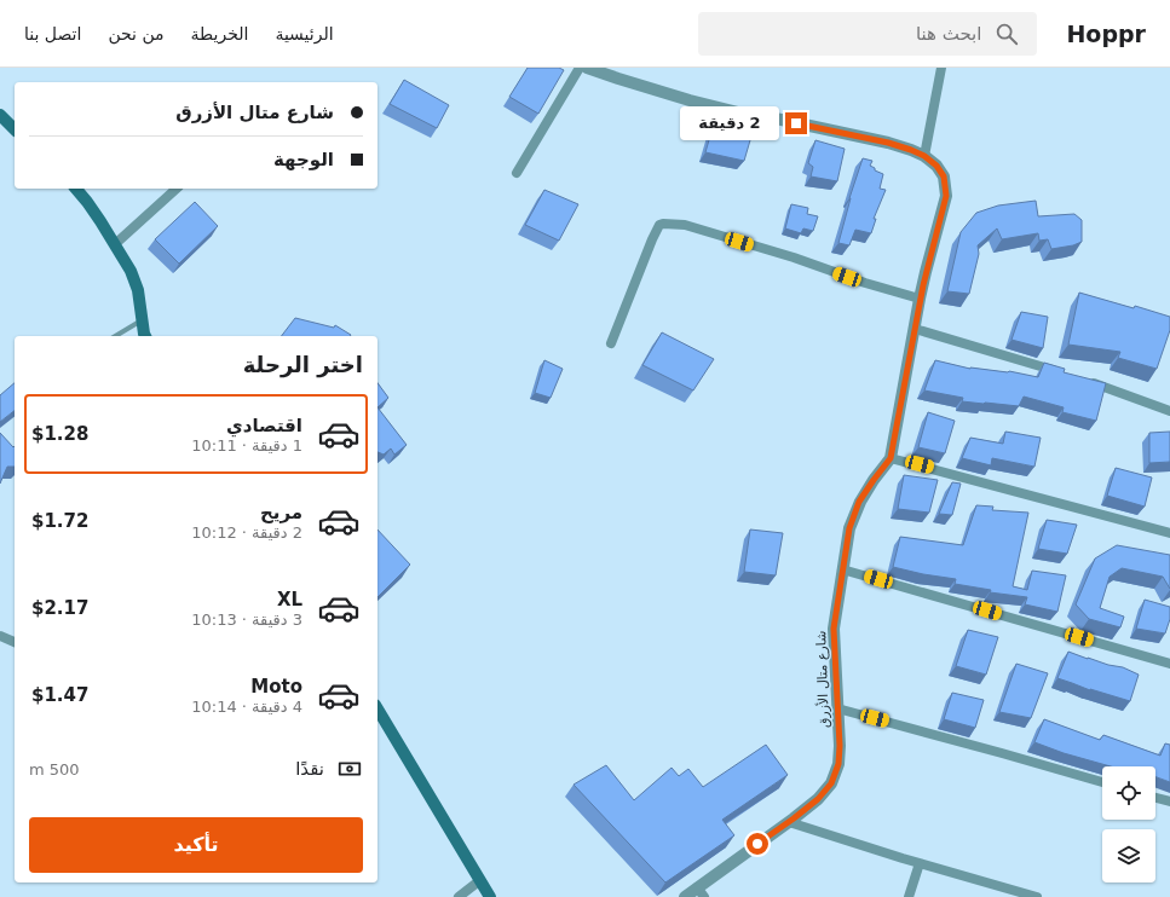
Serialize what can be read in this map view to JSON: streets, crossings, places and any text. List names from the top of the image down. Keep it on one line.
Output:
{"streets":{"street":["شارع متال الأزرق"]},"page":{"header":"Hoppr","search":"ابحث هنا","nav":["الرئيسية","الخريطة","من نحن","اتصل بنا"],"banner":["شارع متال الأزرق","الوجهة"],"bubble":"2 دقيقة","heading":"اختر الرحلة","list":[{"name":"اقتصادي","note":"1 دقيقة · 10:11","value":"$1.28"},{"name":"مريح","note":"2 دقيقة · 10:12","value":"$1.72"},{"name":"XL","note":"3 دقيقة · 10:13","value":"$2.17"},{"name":"Moto","note":"4 دقيقة · 10:14","value":"$1.47"}],"pay":["نقدًا","500 m"],"buttons":"تأكيد"}}
